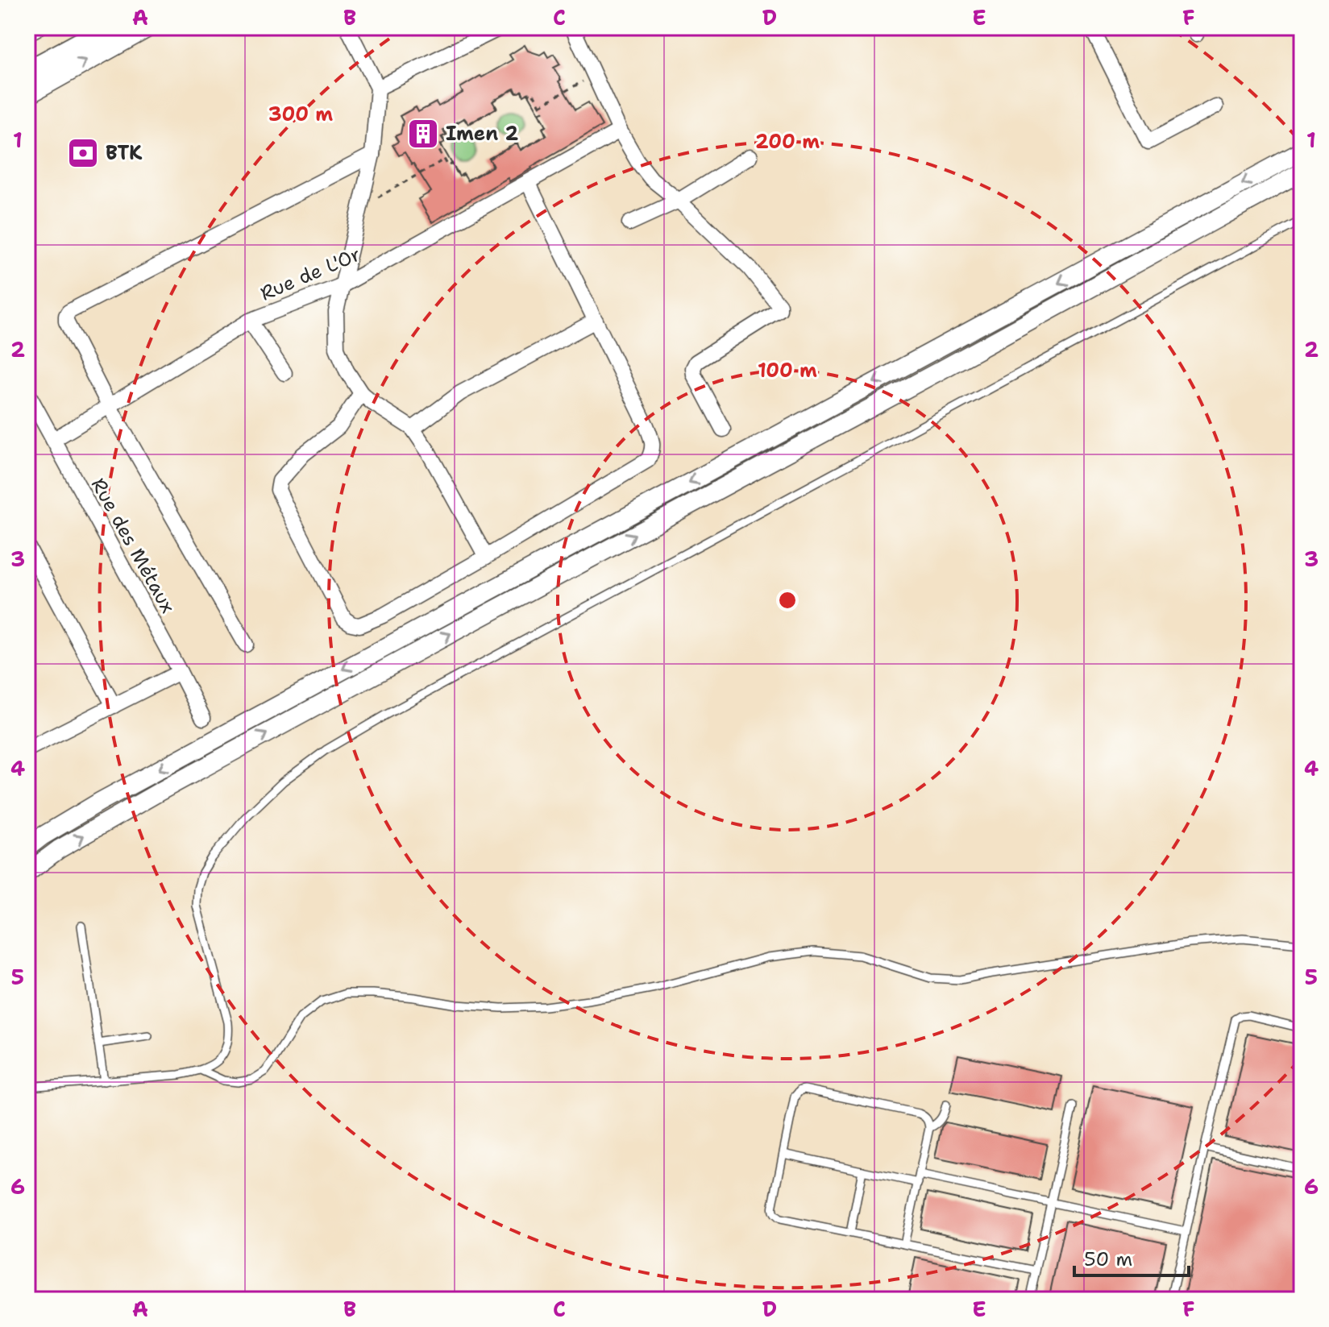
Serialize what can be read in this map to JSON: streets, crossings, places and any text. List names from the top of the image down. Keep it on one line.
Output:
{"streets":{"street":["Rue de L'Or","Rue des Métaux"]},"crossings":[["Rue de L'Or","Rue des Métaux"]],"places":{"building":["Imen 2"],"bank":["BTK"]},"scale_bar":"50 m","grid":{"columns":["A","B","C","D","E","F"],"rows":["1","2","3","4","5","6"]},"rings":["300 m","200 m","100 m"]}
